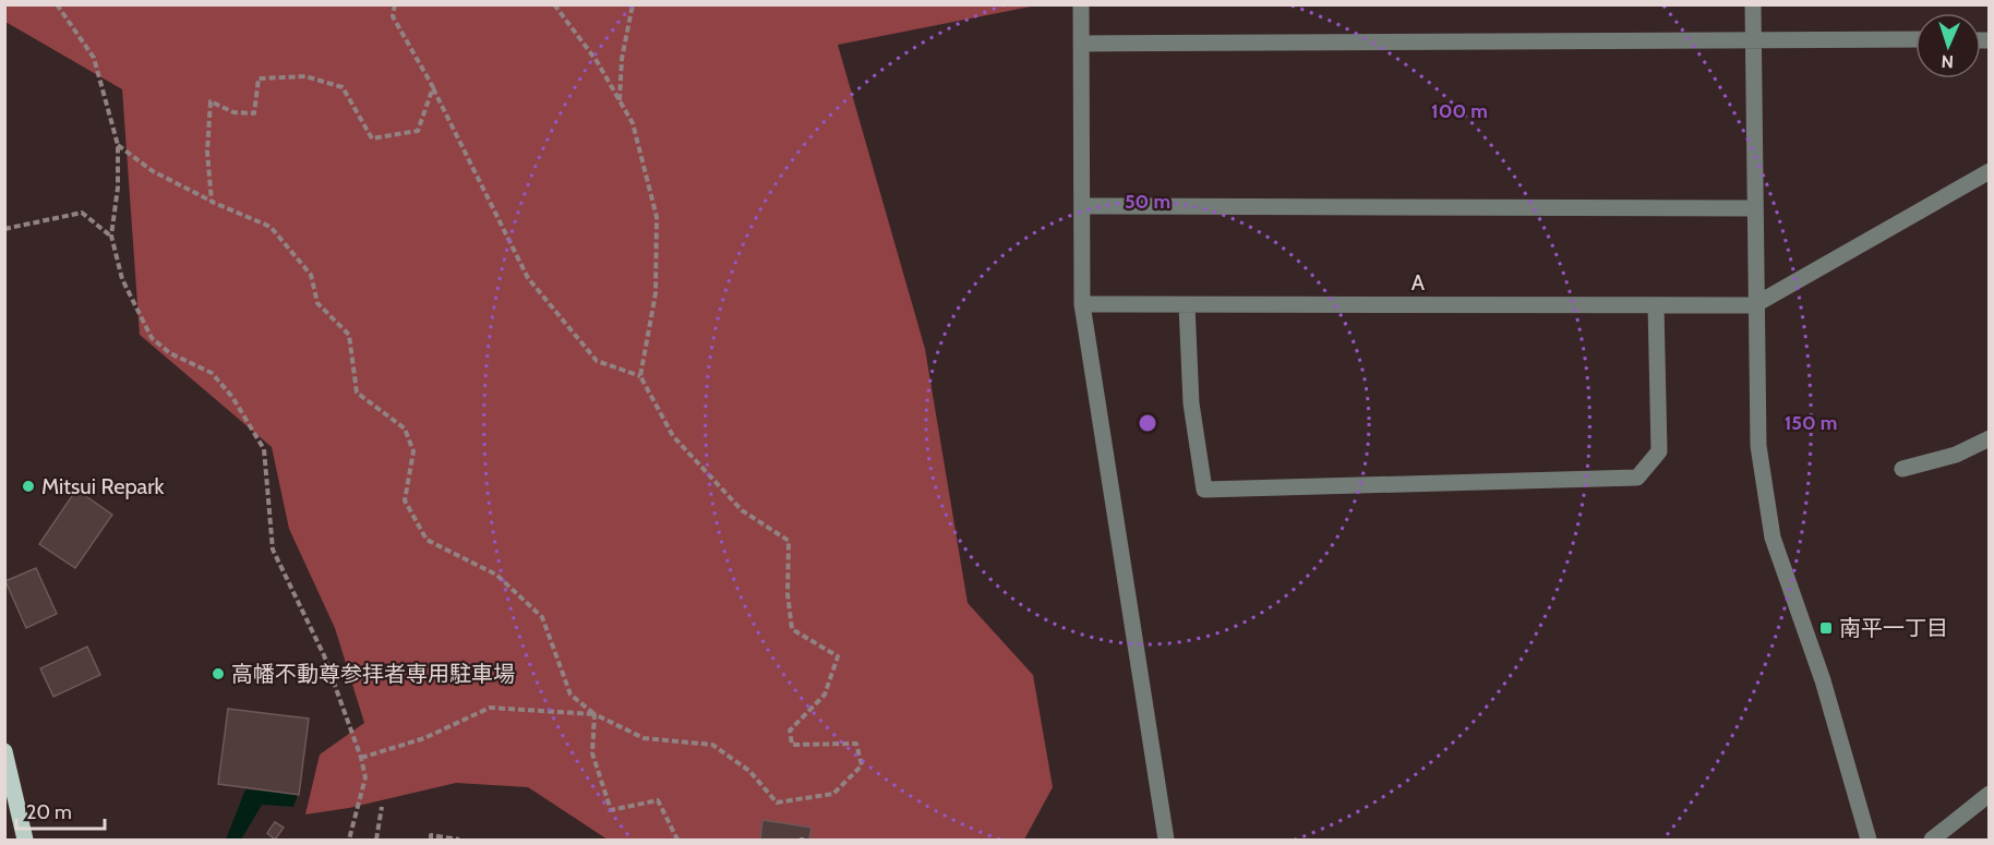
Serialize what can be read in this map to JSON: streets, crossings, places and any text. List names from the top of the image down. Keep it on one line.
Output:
{"streets":{"street":["A"]},"places":{"other":["Mitsui Repark","高幡不動尊参拝者専用駐車場"],"transit":["南平一丁目"]},"scale_bar":"20 m","north":"bottom","rings":["100 m","50 m","150 m"]}
